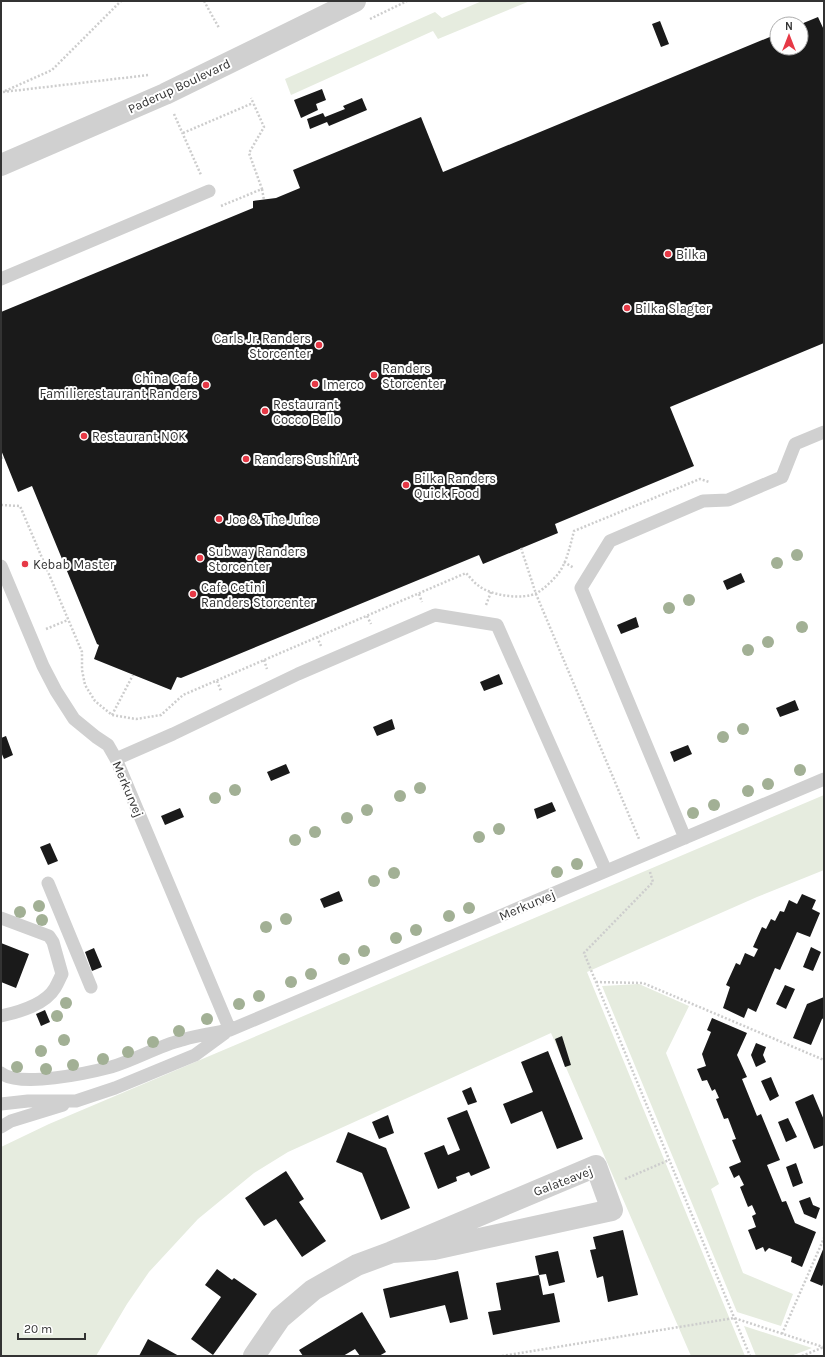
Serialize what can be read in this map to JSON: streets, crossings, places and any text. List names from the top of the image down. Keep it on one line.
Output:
{"streets":{"street":["Paderup Boulevard","Galateavej"],"lane":["Merkurvej"]},"places":["Bilka","Bilka Slagter","Carls Jr. Randers Storcenter","Randers Storcenter","Imerco","China Cafe Familierestaurant Randers","Restaurant Cocco Bello","Restaurant NOK","Randers SushiArt","Bilka Randers Quick Food","Joe & The Juice","Subway Randers Storcenter","Kebab Master","Cafe Cetini Randers Storcenter"],"scale_bar":"20 m","north":"top"}
